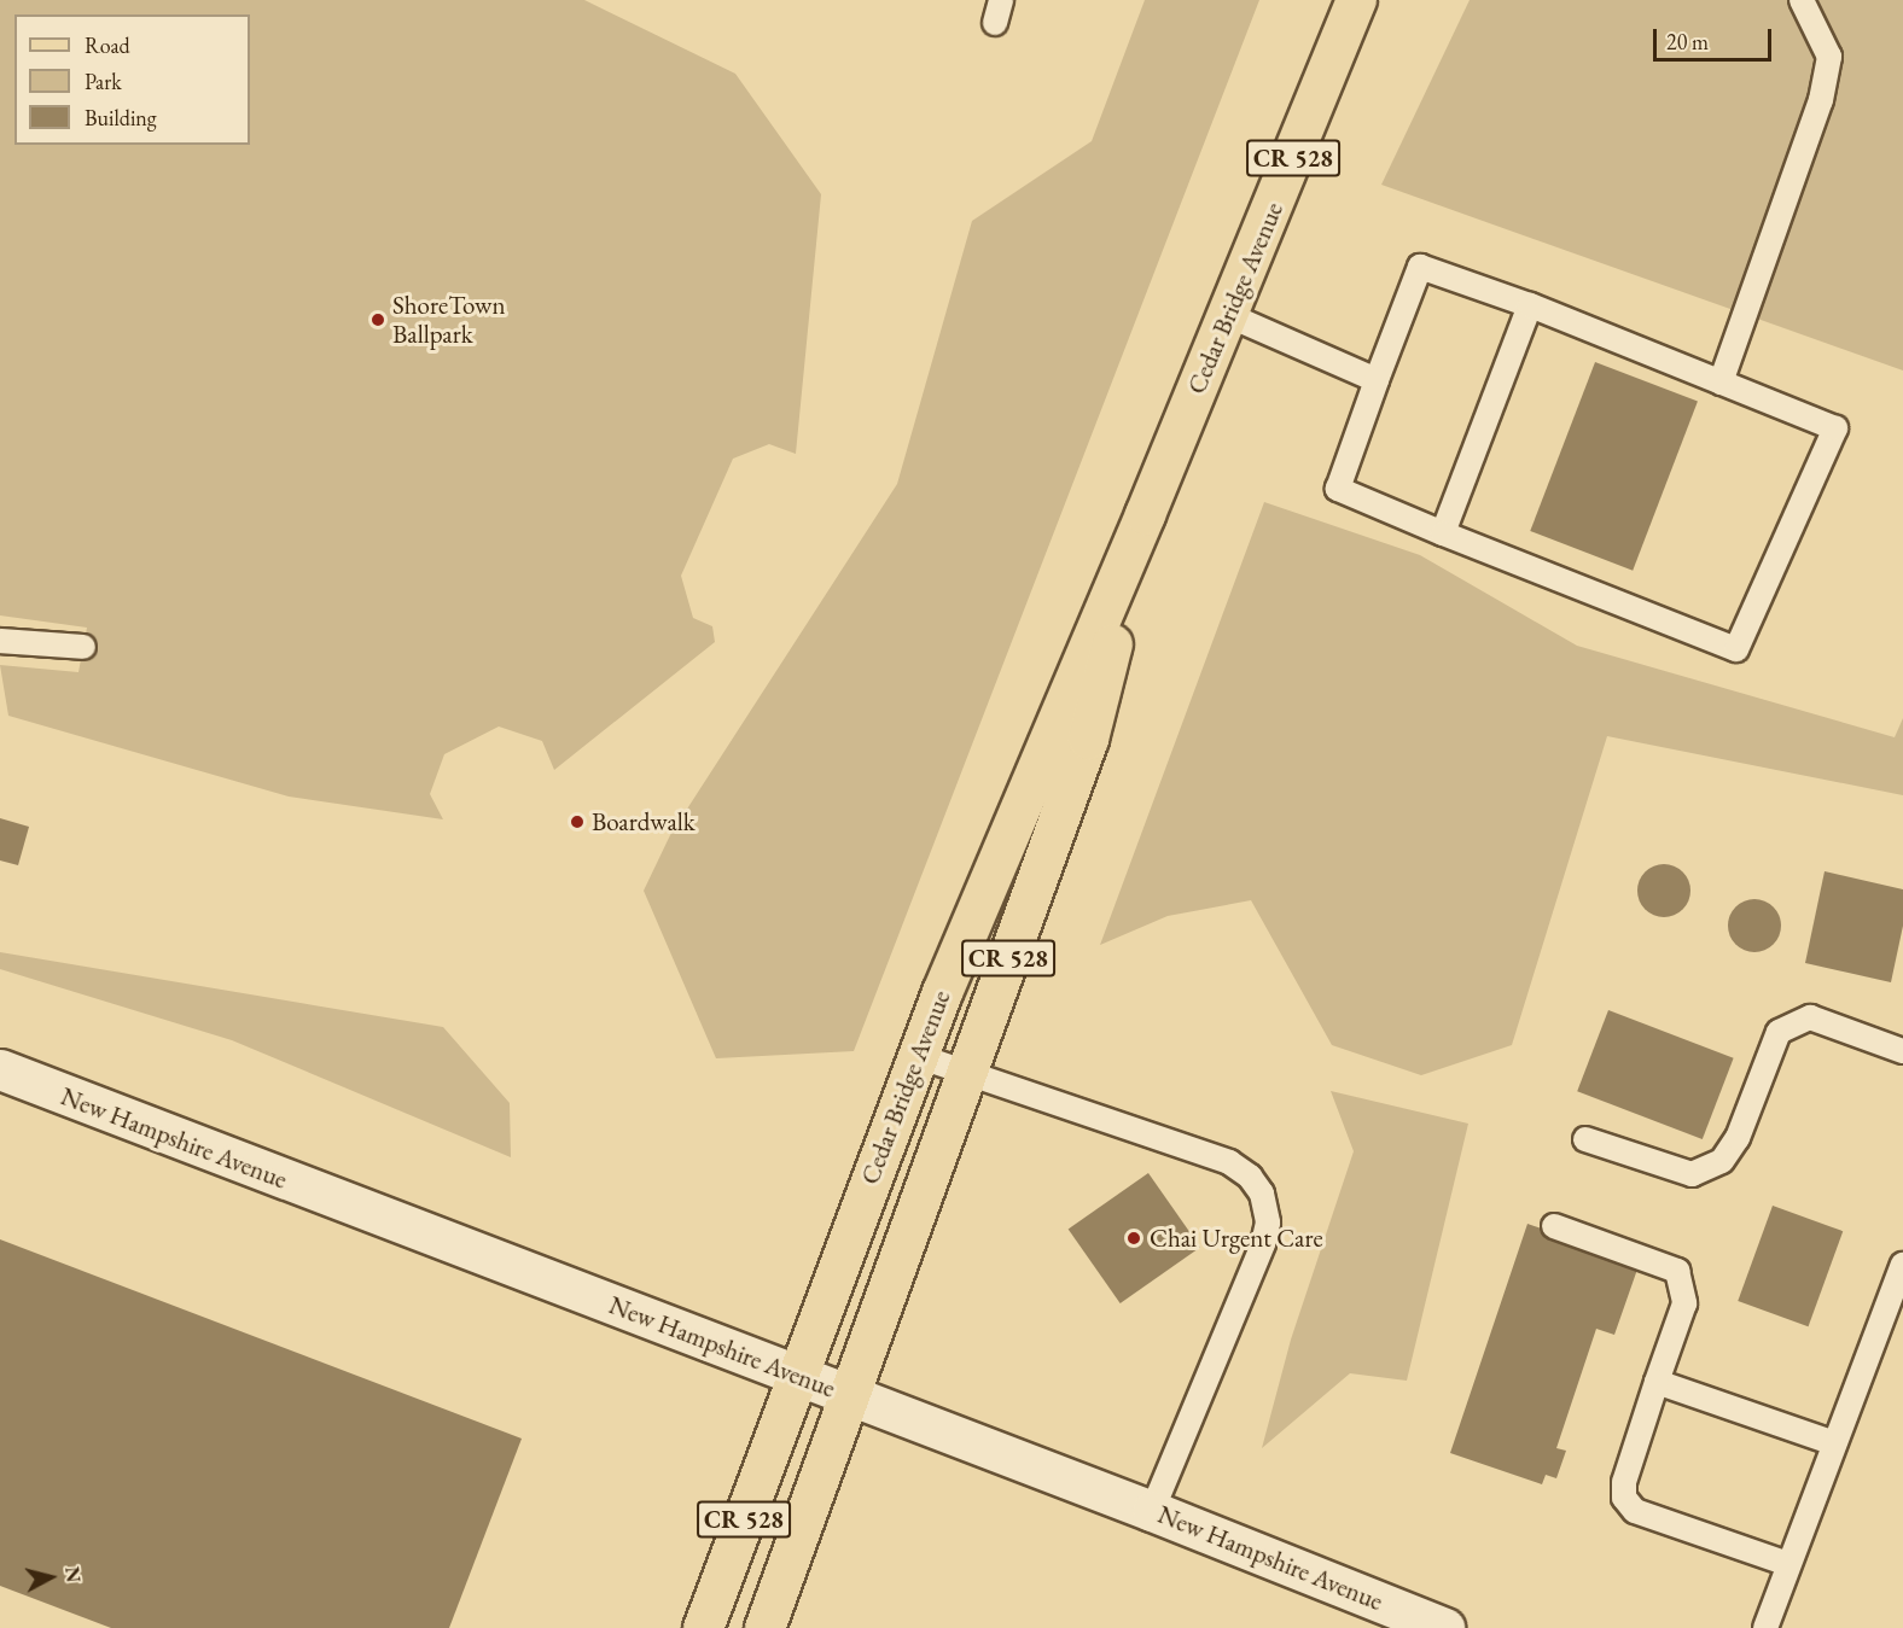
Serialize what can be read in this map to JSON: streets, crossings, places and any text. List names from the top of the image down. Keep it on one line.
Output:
{"streets":{"main road":["CR 528","Cedar Bridge Avenue","New Hampshire Avenue"]},"crossings":[["Cedar Bridge Avenue","New Hampshire Avenue"]],"places":["ShoreTown Ballpark","Boardwalk","Chai Urgent Care"],"legend":["Road","Park","Building"],"scale_bar":"20 m","north":"right"}
